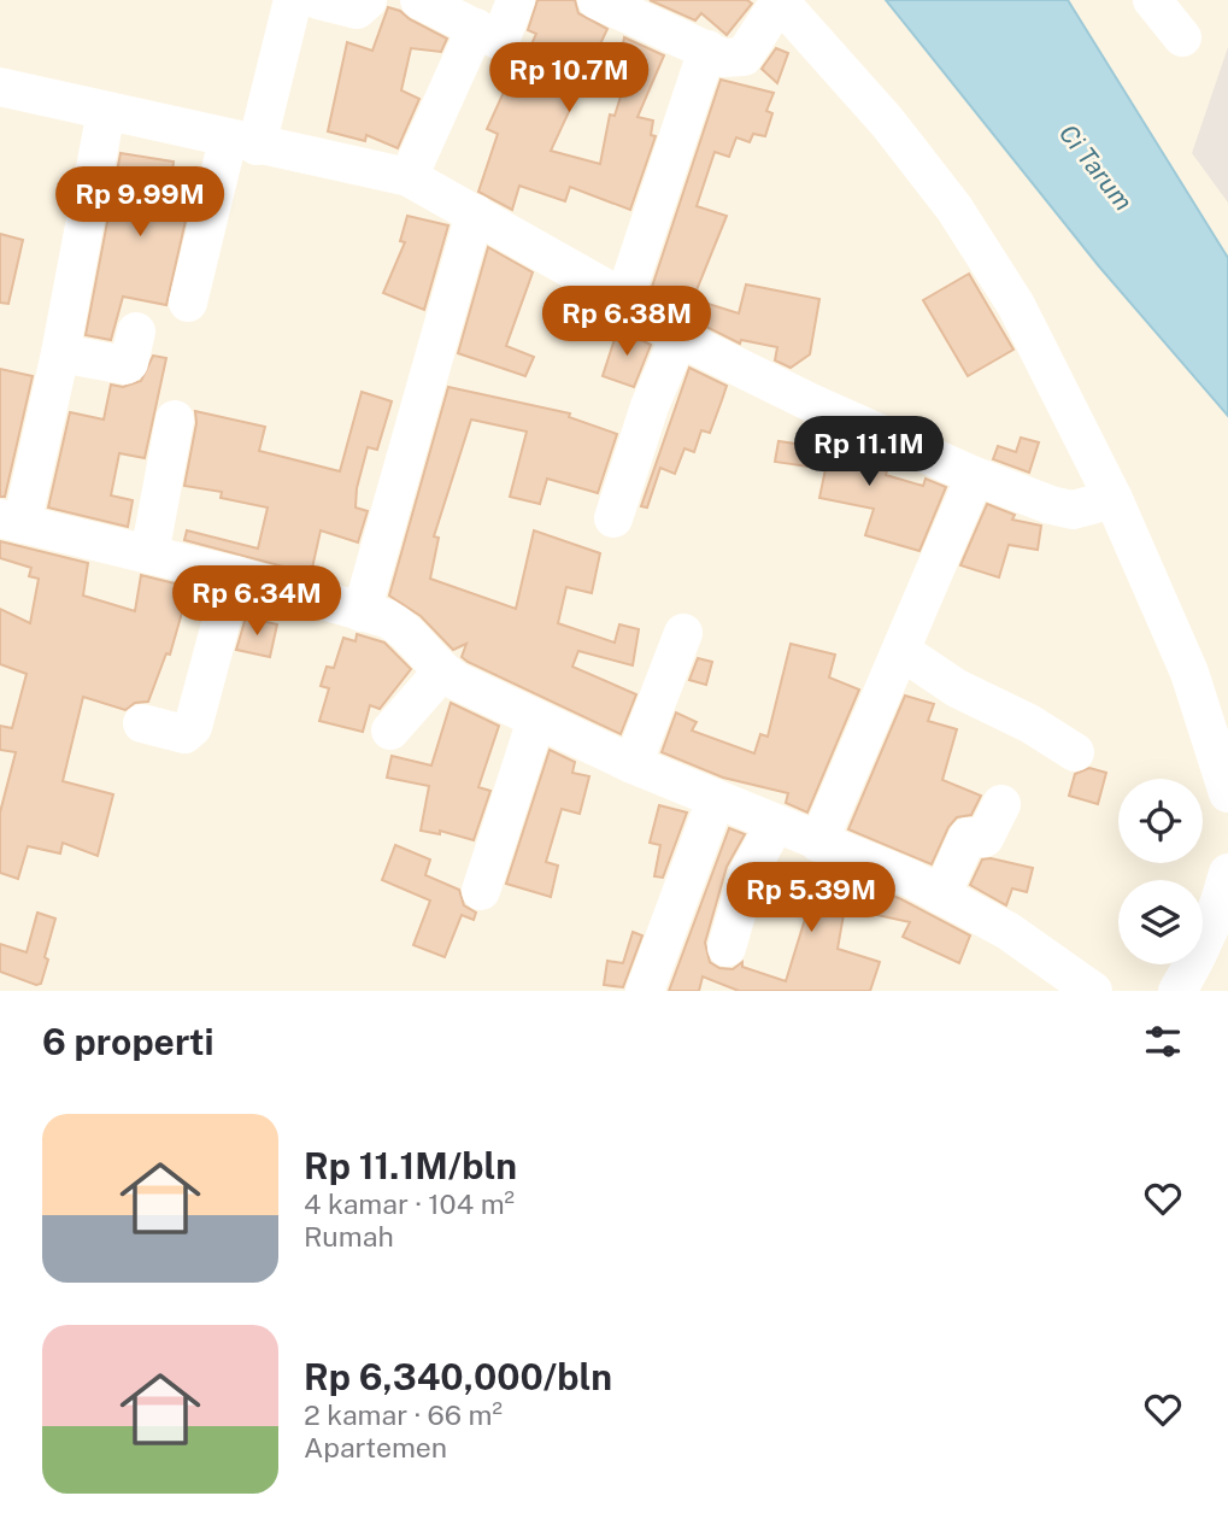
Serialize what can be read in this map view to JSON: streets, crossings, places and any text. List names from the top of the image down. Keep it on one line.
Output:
{"water":["Ci Tarum"],"page":{"price":["Rp 10.7M","Rp 9.99M","Rp 6.38M","Rp 11.1M","Rp 6.34M","Rp 5.39M"],"heading":"6 properti","list":[{"name":"Rp 11.1M/bln","note":"4 kamar · 104 m² · Rumah"},{"name":"Rp 6,340,000/bln","note":"2 kamar · 66 m² · Apartemen"}]}}
